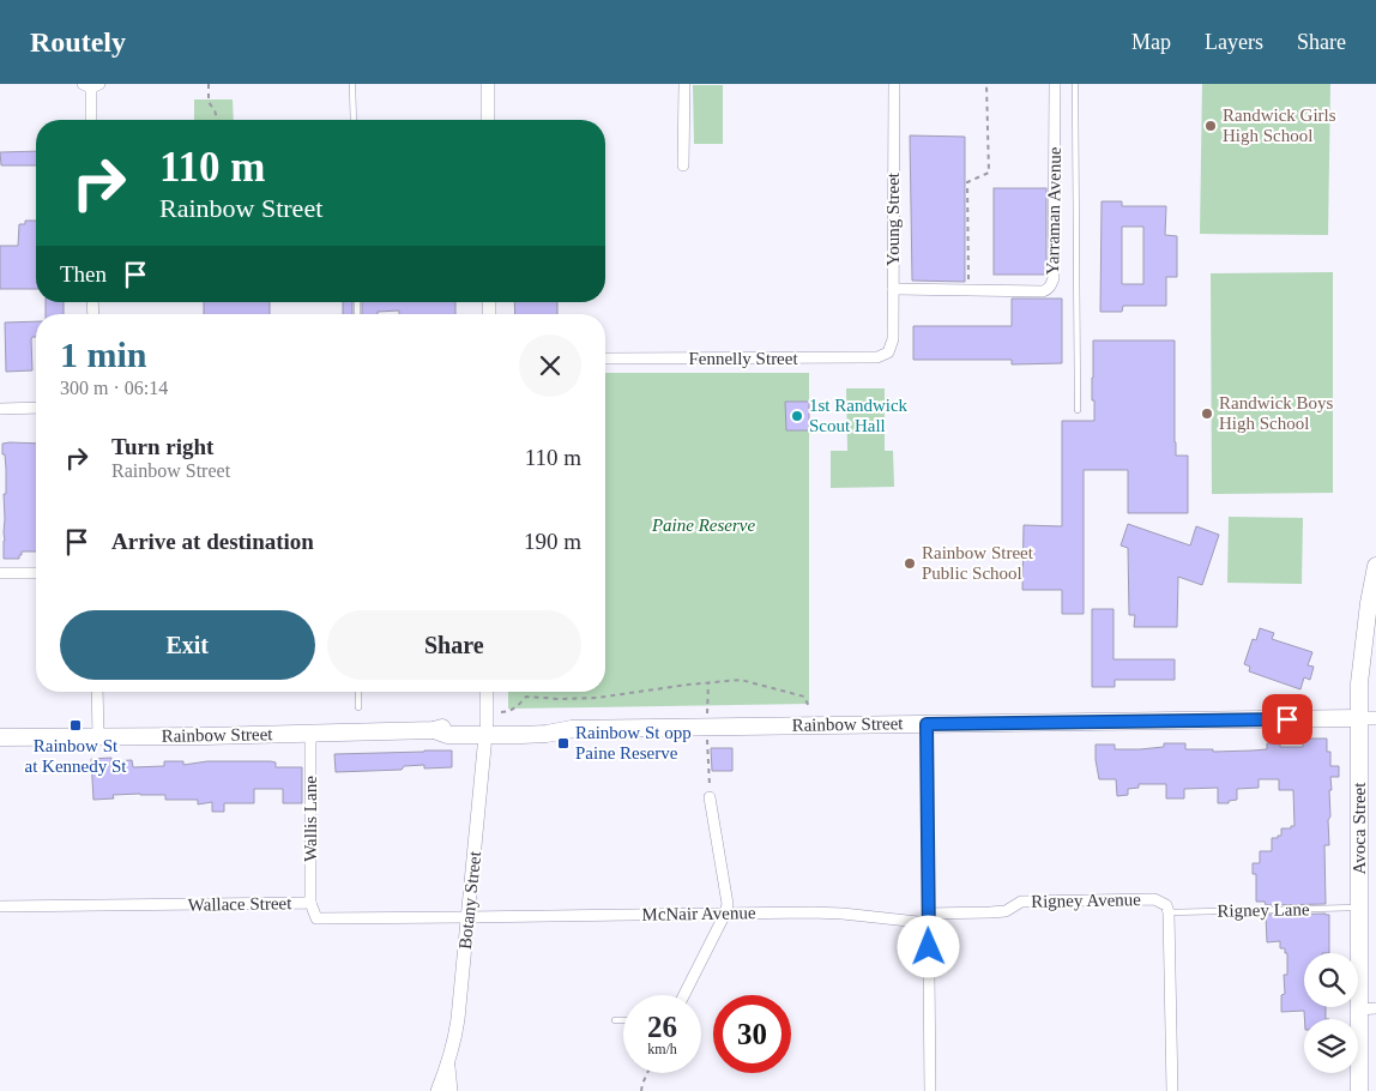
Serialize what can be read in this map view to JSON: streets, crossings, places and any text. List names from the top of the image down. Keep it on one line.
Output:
{"streets":{"main road":["Rainbow Street","Avoca Street"],"street":["Yarraman Avenue","Young Street","Fennelly Street","Wallis Lane","Botany Street","Rigney Avenue","Wallace Street","McNair Avenue"],"lane":["Rigney Lane"]},"crossings":[["Yarraman Avenue","Young Street"],["Young Street","Fennelly Street"],["Rainbow Street","Wallis Lane"],["Rainbow Street","Avoca Street"],["Rainbow Street","Botany Street"],["Wallis Lane","Wallace Street"],["Avoca Street","Rigney Lane"],["Botany Street","Wallace Street"],["Botany Street","McNair Avenue"],["Rigney Avenue","Rigney Lane"],["Rigney Avenue","McNair Avenue"],["Wallace Street","McNair Avenue"]],"parks":["Paine Reserve"],"places":{"other":["Randwick Girls High School","Randwick Boys High School","1st Randwick Scout Hall","Rainbow Street Public School"],"transit":["Rainbow St at Kennedy St","Rainbow St opp Paine Reserve"]},"page":{"header":"Routely","nav":["Map","Layers","Share"],"turn":["110 m","Rainbow Street"],"then":"Then","heading":["1 min","300 m · 06:14"],"list":[{"name":"Turn right","note":"Rainbow Street","value":"110 m"},{"name":"Arrive at destination","value":"190 m"}],"buttons":["Exit","Share"],"speed":"26 km/h","limit":"30"}}
